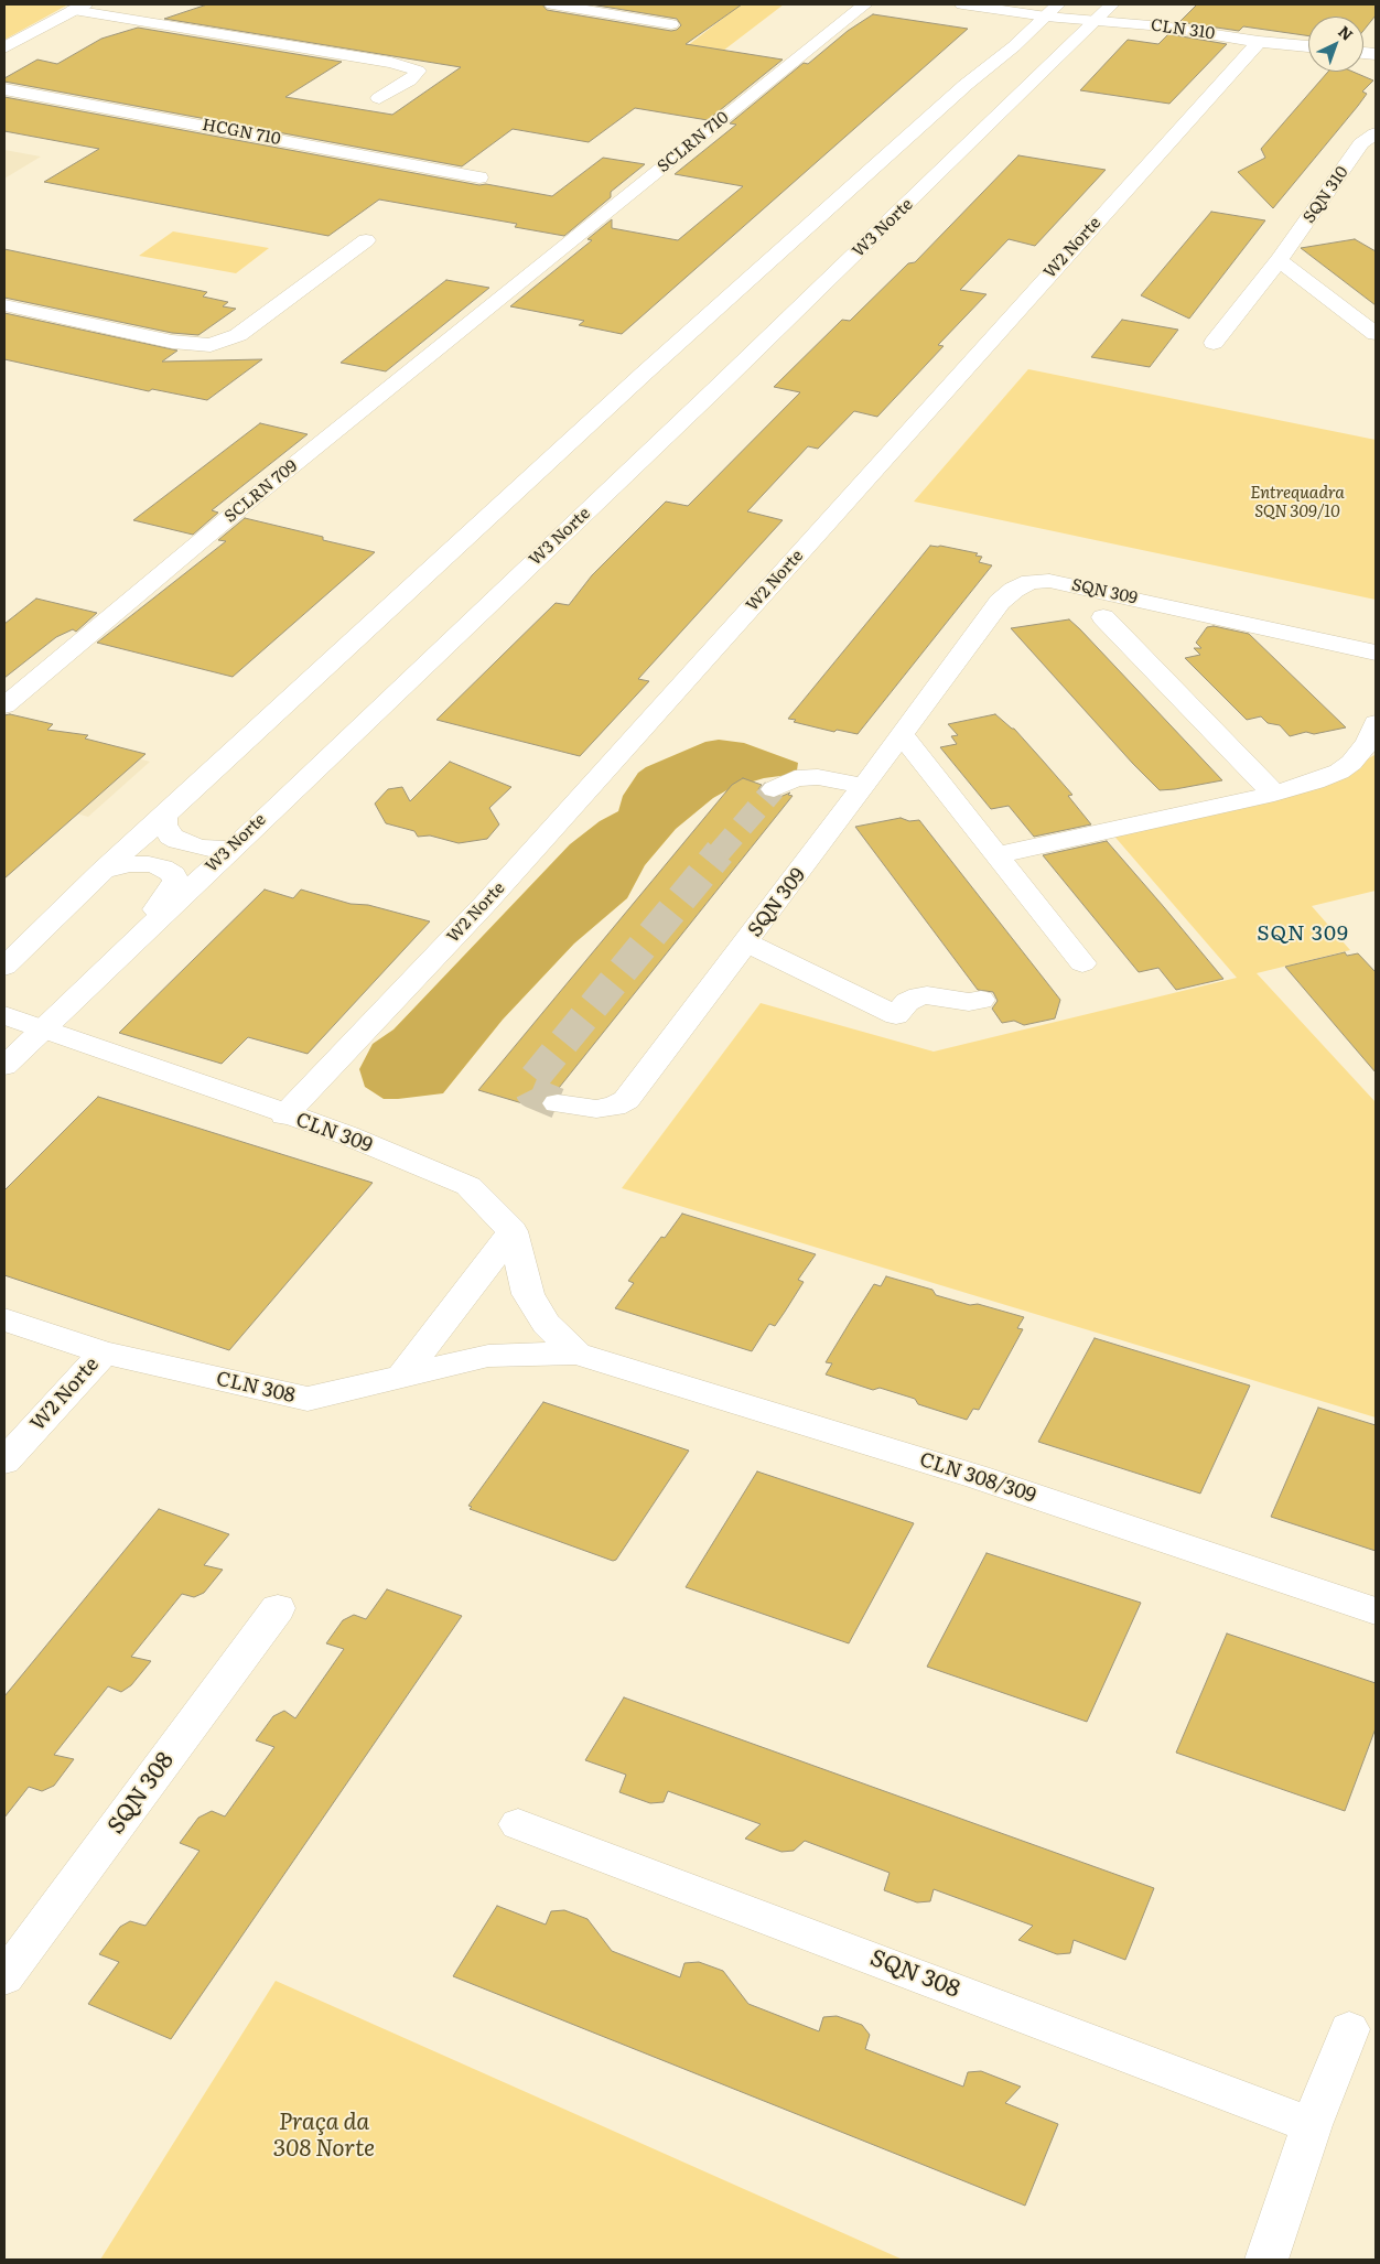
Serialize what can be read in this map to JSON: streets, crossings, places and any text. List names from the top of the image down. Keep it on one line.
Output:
{"streets":{"street":["CLN 310","HCGN 710","SCLRN 710","SQN 310","W3 Norte","W2 Norte","SCLRN 709","SQN 309","CLN 309","CLN 308","CLN 308/309","SQN 308"]},"crossings":[["CLN 310","W3 Norte"],["CLN 310","W2 Norte"],["SCLRN 710","SCLRN 709"],["W3 Norte","CLN 309"],["W2 Norte","CLN 309"],["W2 Norte","CLN 308"],["CLN 309","CLN 308"],["CLN 309","CLN 308/309"],["CLN 308","CLN 308/309"]],"districts":["SQN 309"],"parks":["Entrequadra SQN 309/10","Praça da 308 Norte"],"north":"top right"}
